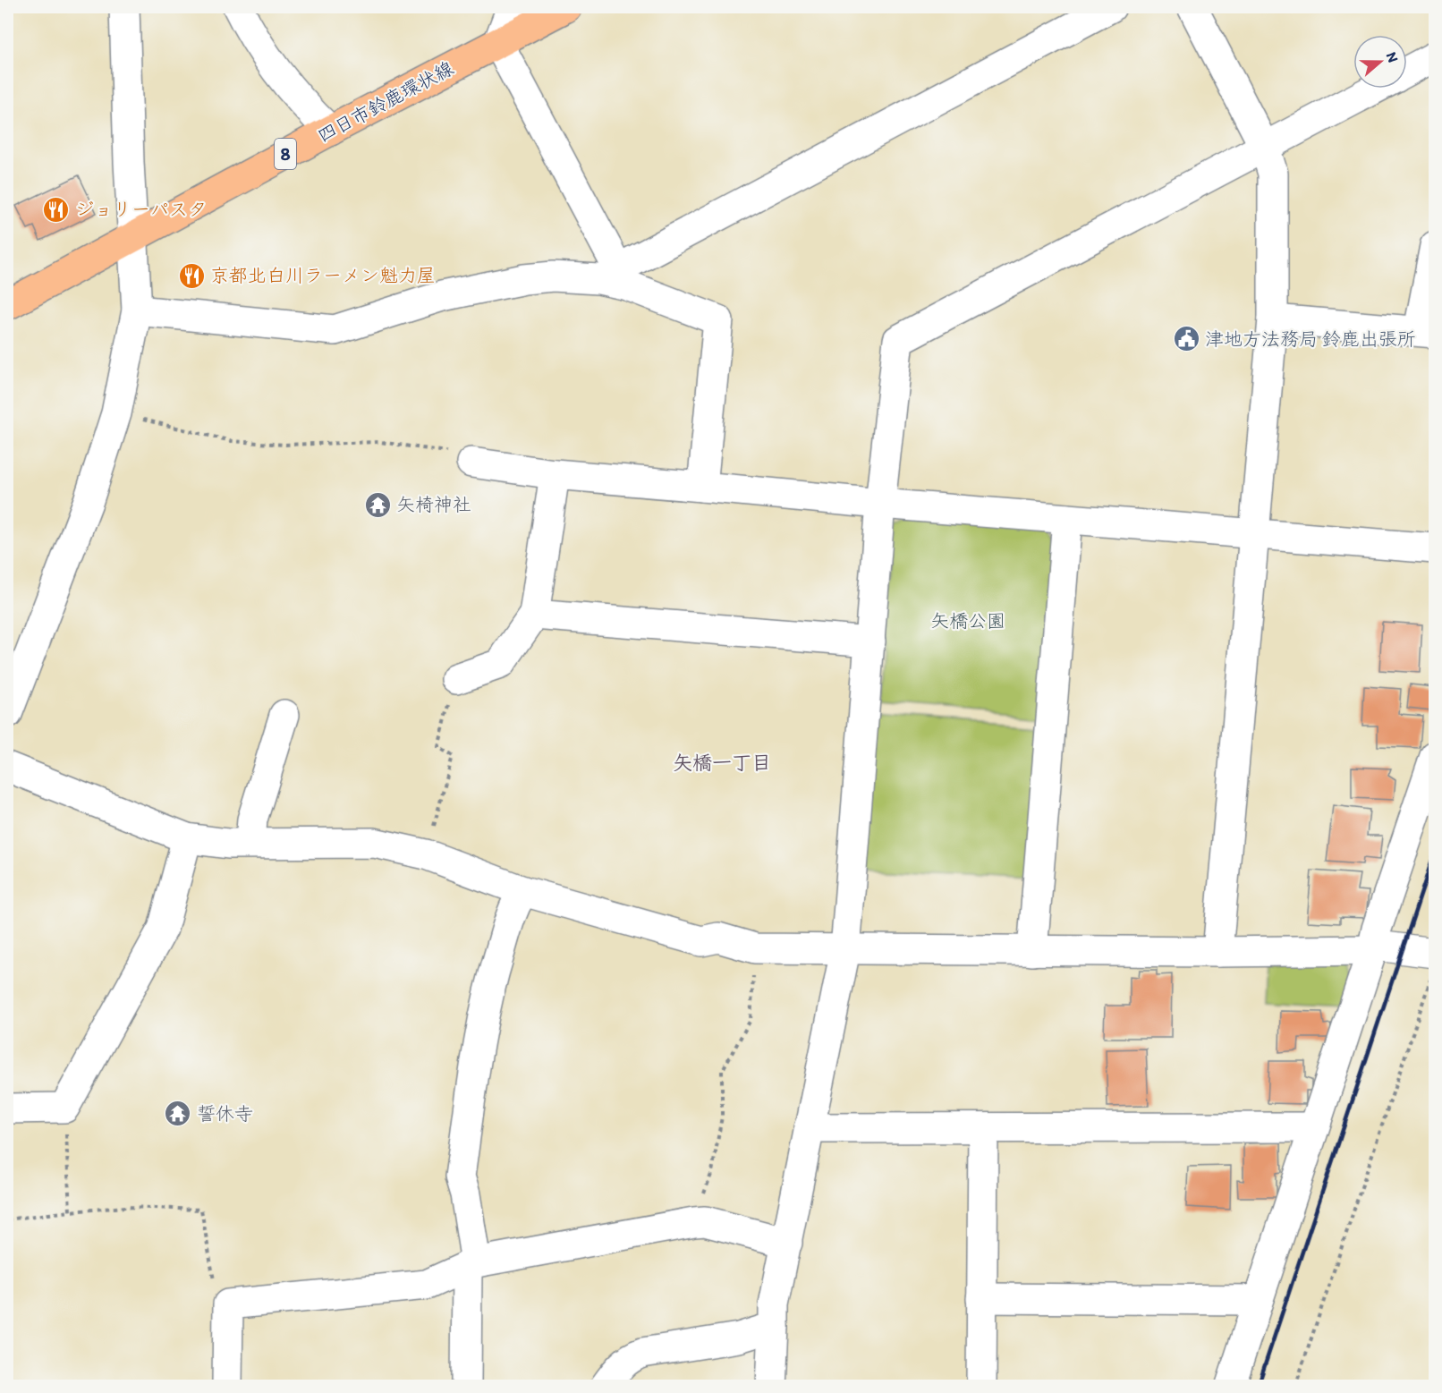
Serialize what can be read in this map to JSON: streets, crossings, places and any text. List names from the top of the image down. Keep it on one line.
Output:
{"streets":{"main road":["四日市鈴鹿環状線","8"]},"districts":["矢橋一丁目"],"parks":["矢橋公園"],"places":{"restaurant":["ジョリーパスタ","京都北白川ラーメン魁力屋"],"public building":["津地方法務局 鈴鹿出張所"],"temple":["矢椅神社","誓休寺"]},"north":"right"}
